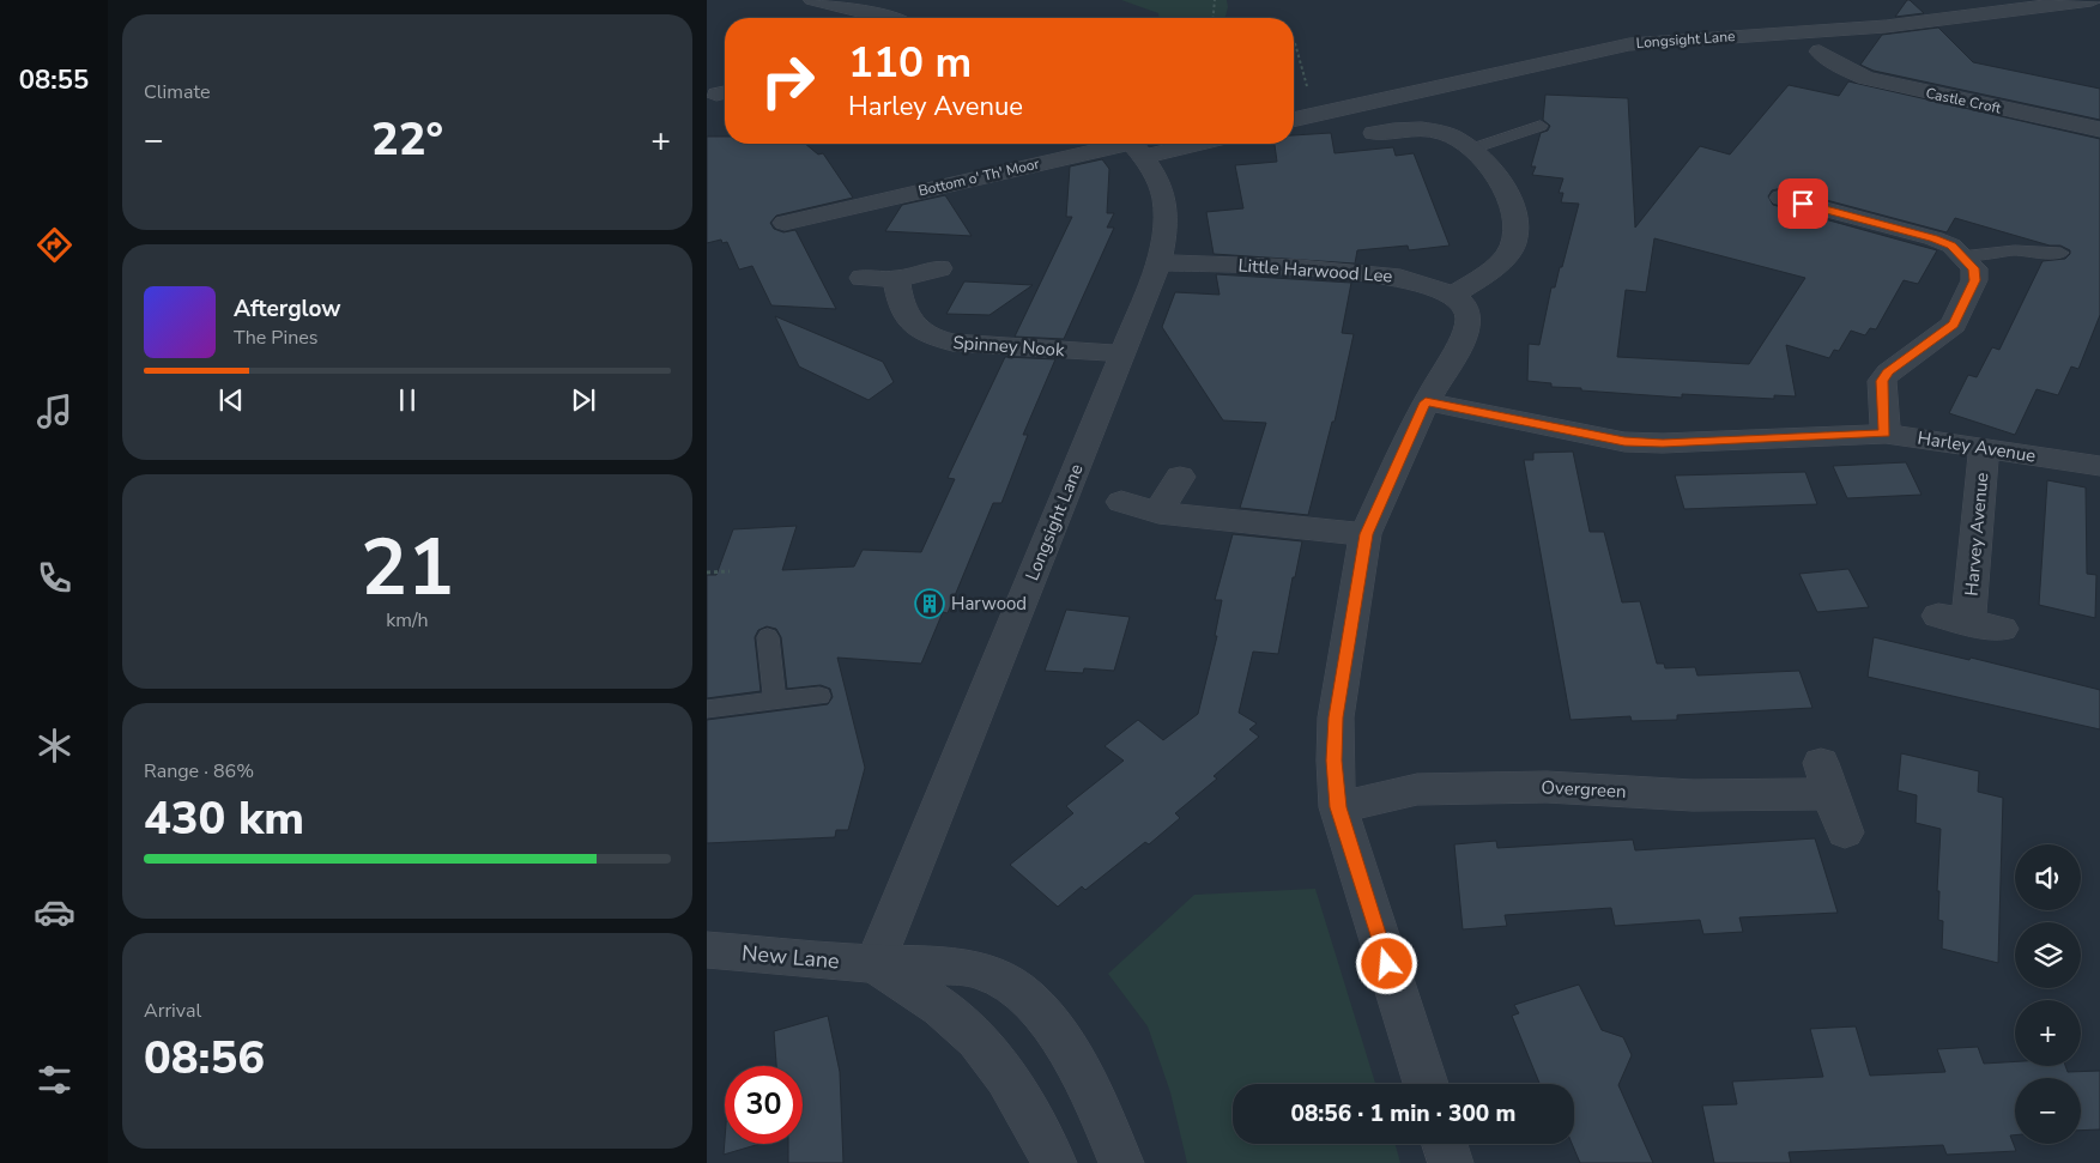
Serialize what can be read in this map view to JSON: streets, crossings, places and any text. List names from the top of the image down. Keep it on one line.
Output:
{"streets":{"street":["Longsight Lane","Castle Croft","Bottom o' Th' Moor","Little Harwood Lee","Spinney Nook","Harley Avenue","Harvey Avenue","Overgreen","New Lane"]},"crossings":[["Longsight Lane","Bottom o' Th' Moor"],["Longsight Lane","Little Harwood Lee"],["Longsight Lane","Spinney Nook"],["Longsight Lane","New Lane"],["Harley Avenue","Harvey Avenue"]],"places":{"building":["Harwood"]},"page":{"tabs":"08:55","tile":["Climate",["21","km/h"],["Range · 86%","430 km"],["Arrival","08:56"]],"turn":["110 m","Harley Avenue"],"heat":["−","22°","+"],"song":["Afterglow","The Pines"],"map_buttons":["+","−"],"limit":"30","trip":"08:56 · 1 min · 300 m"}}
